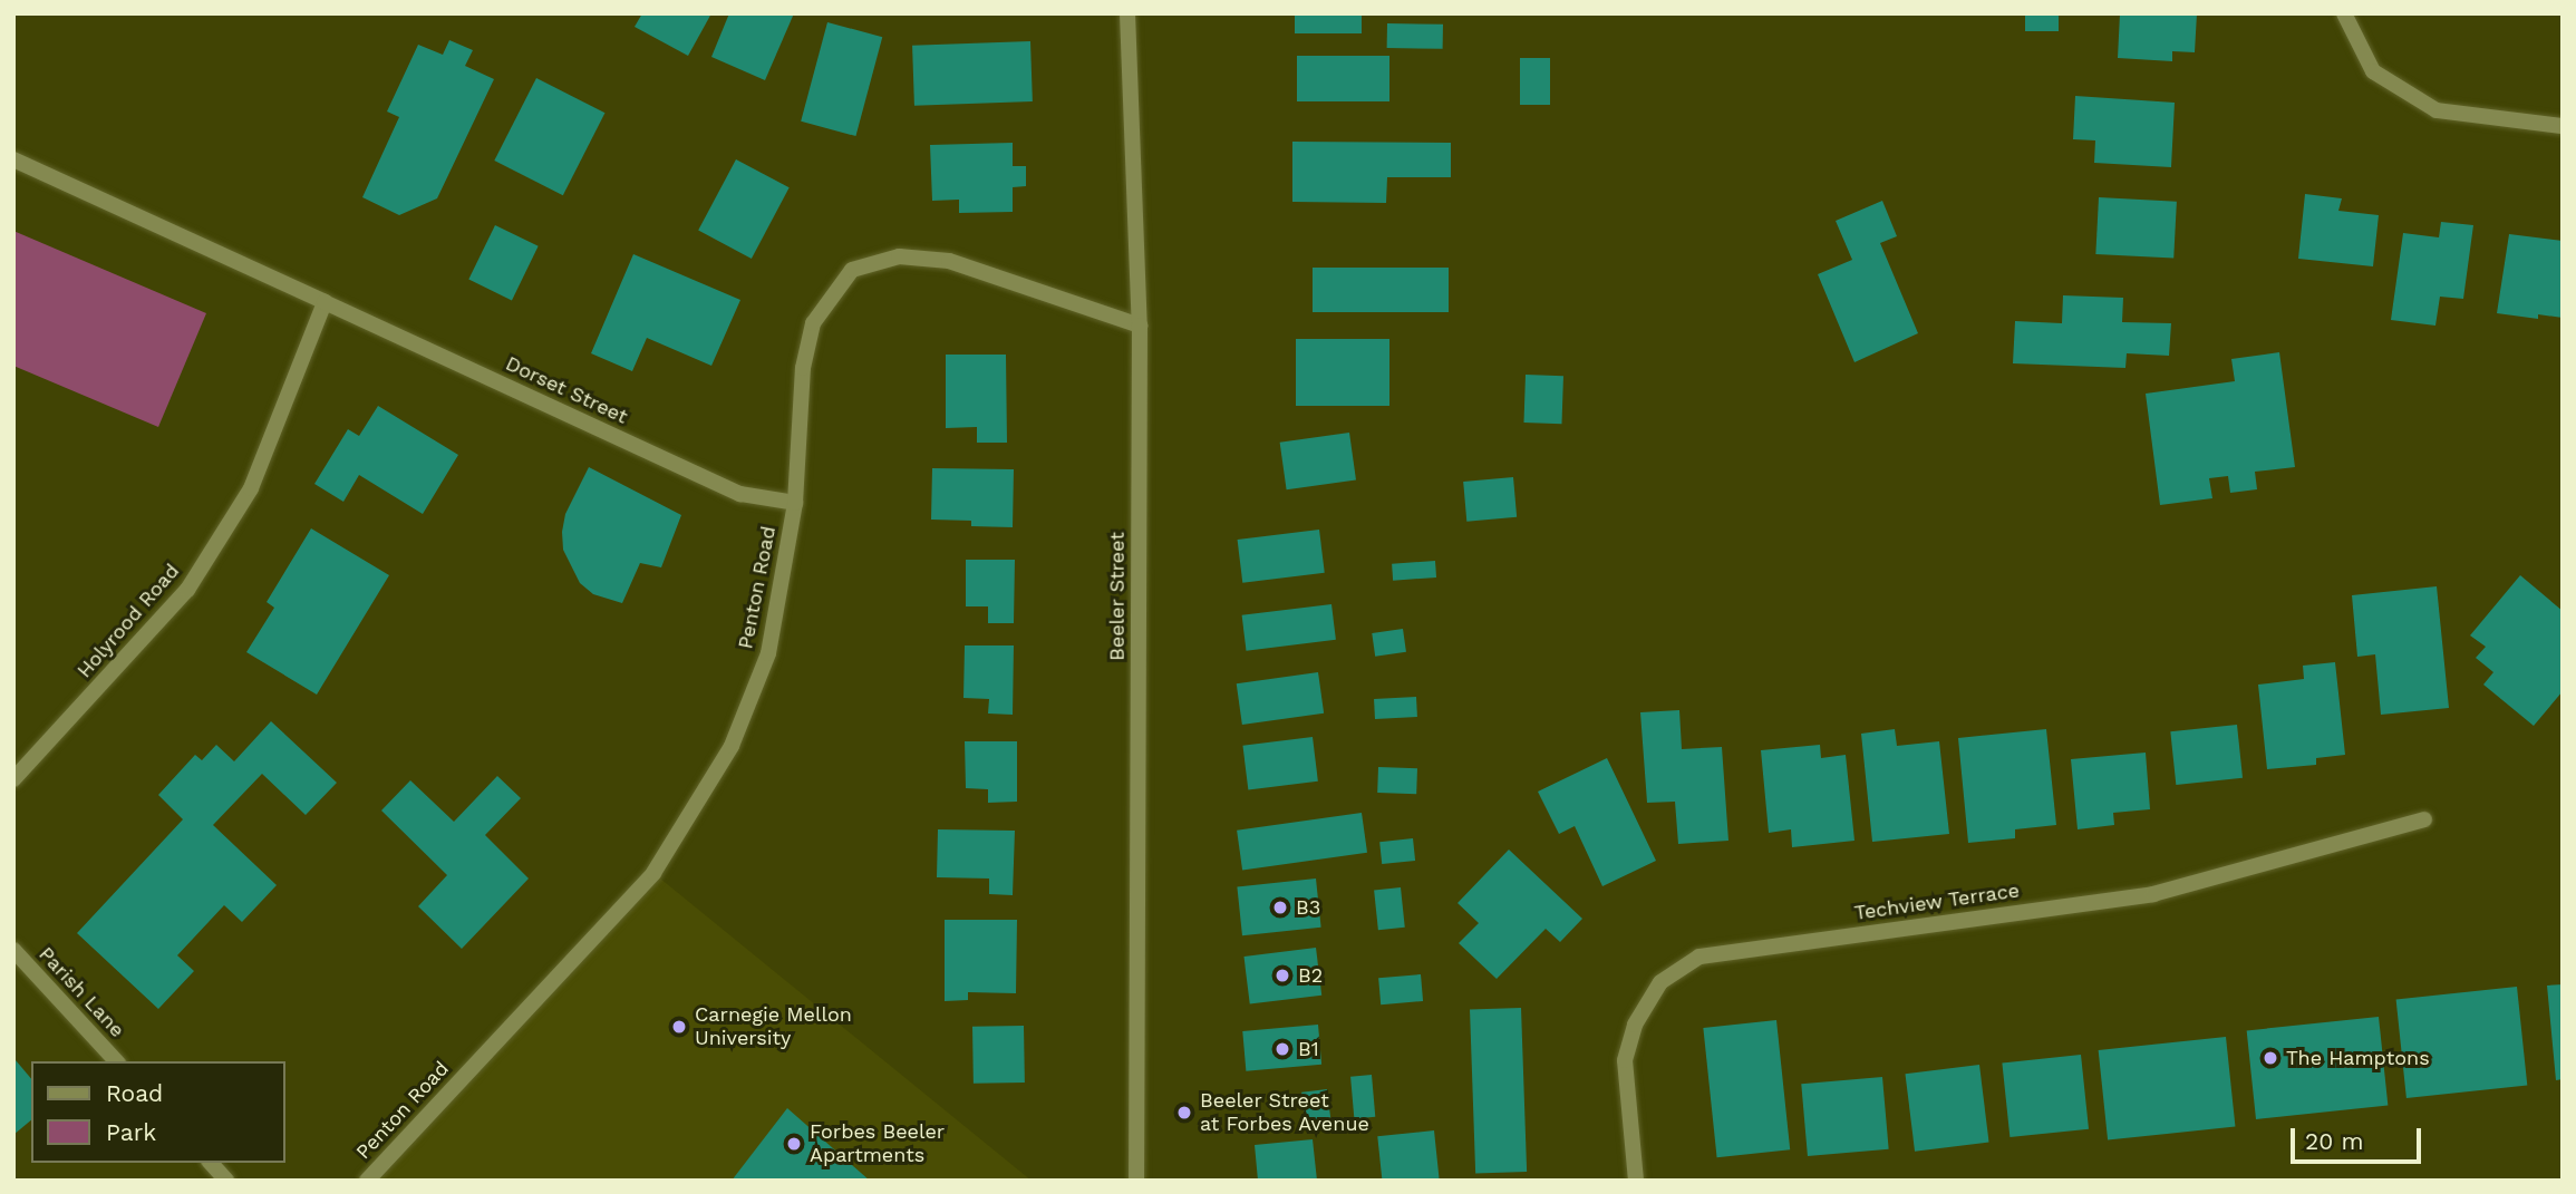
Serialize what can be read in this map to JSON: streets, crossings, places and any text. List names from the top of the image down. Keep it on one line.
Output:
{"streets":{"street":["Dorset Street","Penton Road","Beeler Street","Holyrood Road","Techview Terrace","Parish Lane"]},"crossings":[["Dorset Street","Penton Road"],["Dorset Street","Holyrood Road"],["Penton Road","Beeler Street"]],"places":["B3","B2","Carnegie Mellon University","B1","The Hamptons","Beeler Street at Forbes Avenue","Forbes Beeler Apartments"],"legend":["Road","Park"],"scale_bar":"20 m"}
